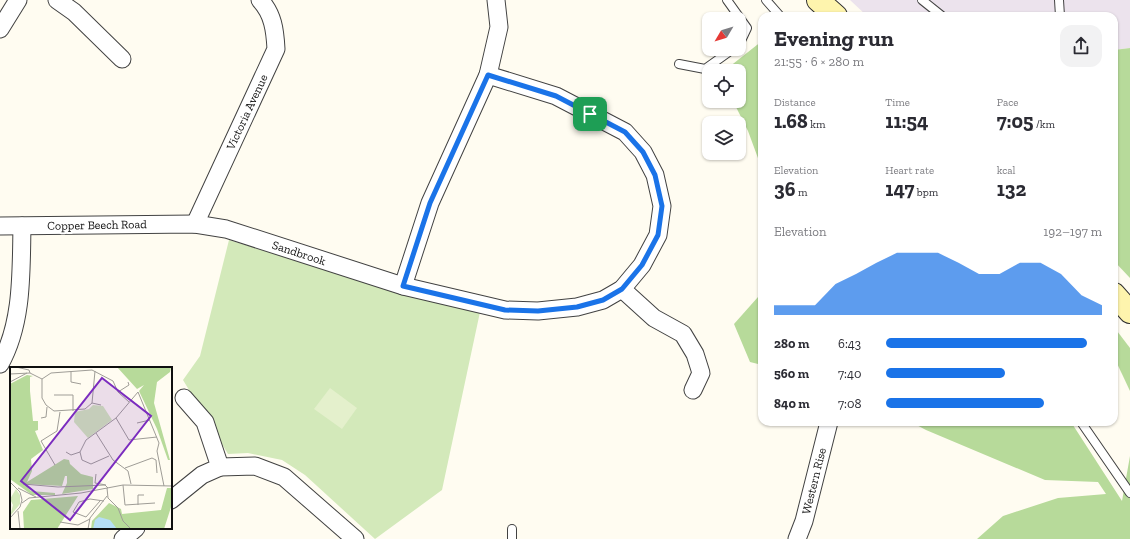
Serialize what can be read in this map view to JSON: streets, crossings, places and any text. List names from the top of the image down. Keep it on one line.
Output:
{"streets":{"street":["Victoria Avenue","Copper Beech Road","Sandbrook","Western Rise"]},"crossings":[["Victoria Avenue","Copper Beech Road"],["Victoria Avenue","Sandbrook"],["Copper Beech Road","Sandbrook"]],"north":"bottom left","page":{"heading":["Evening run","21:55 · 6 × 280 m"],"stats":[["Distance","1.68 km"],["Time","11:54"],["Pace","7:05 /km"],["Elevation","36 m"],["Heart rate","147 bpm"],["kcal","132"]],"chart":["Elevation","192–197 m"],"list":[{"name":"280 m","note":"6:43"},{"name":"560 m","note":"7:40"},{"name":"840 m","note":"7:08"}]}}
